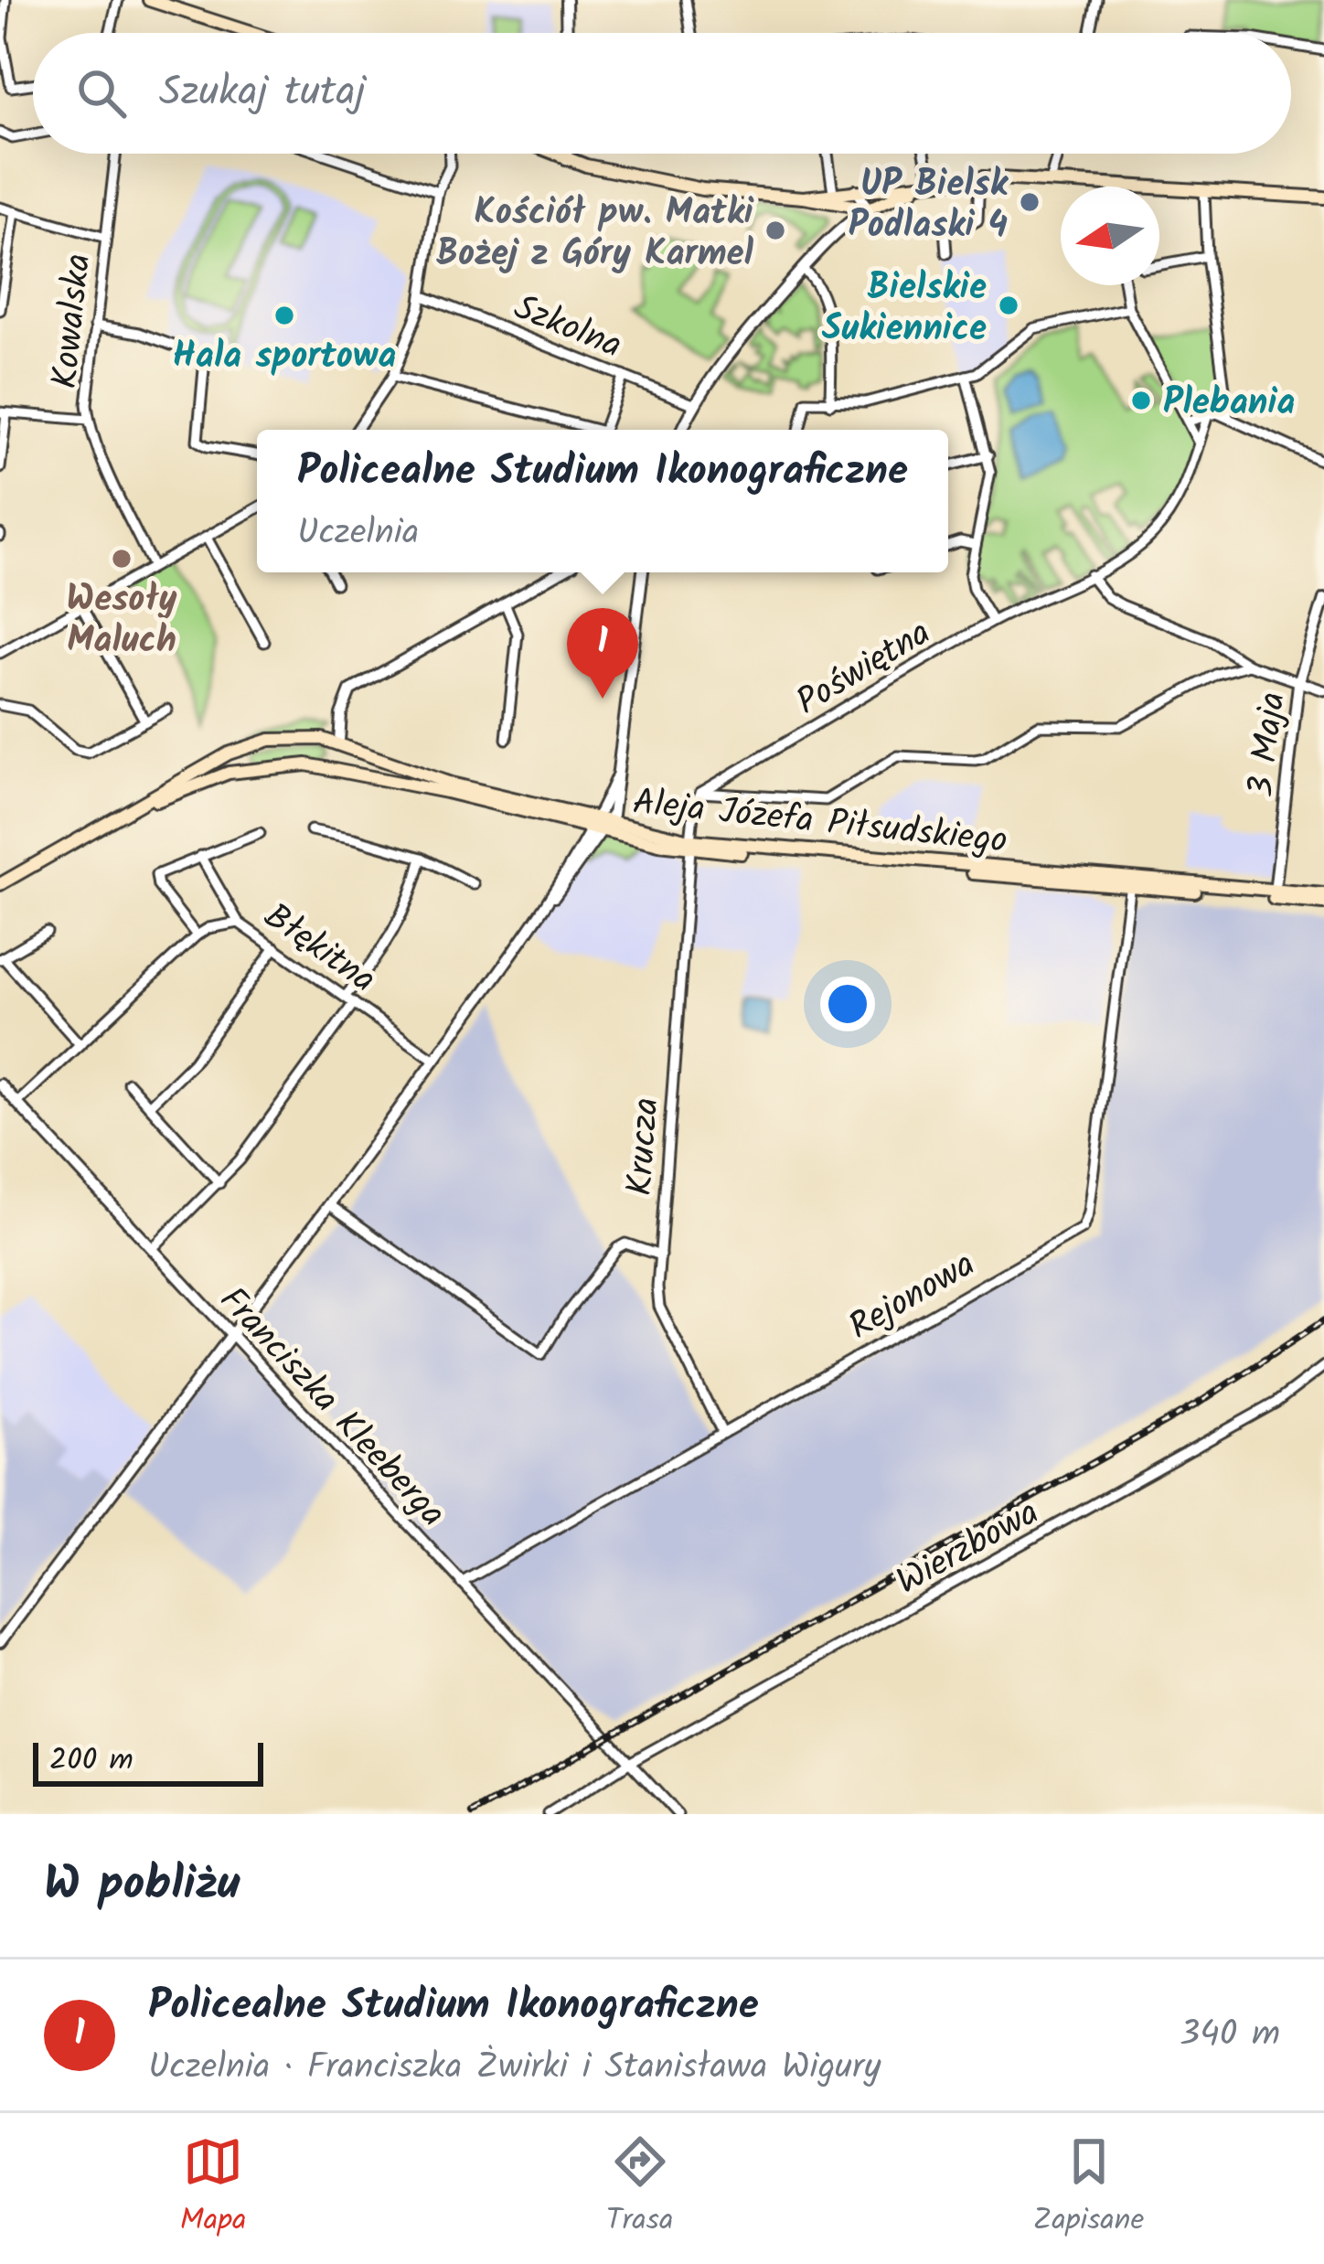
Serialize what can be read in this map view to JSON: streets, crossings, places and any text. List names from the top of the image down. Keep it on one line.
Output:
{"streets":{"main road":["Aleja Józefa Piłsudskiego"],"street":["Kowalska","Szkolna","Poświętna","3 Maja","Błękitna","Krucza","Rejonowa","Franciszka Kleeberga","Wierzbowa"]},"crossings":[["3 Maja","Aleja Józefa Piłsudskiego"],["Aleja Józefa Piłsudskiego","Krucza"],["Aleja Józefa Piłsudskiego","Rejonowa"],["Krucza","Rejonowa"],["Rejonowa","Franciszka Kleeberga"],["Franciszka Kleeberga","Wierzbowa"]],"places":["UP Bielsk Podlaski 4","Kościół pw. Matki Bożej z Góry Karmel","Bielskie Sukiennice","Hala sportowa","Plebania","Wesoły Maluch"],"scale_bar":"200 m","north":"left","page":{"search":"Szukaj tutaj","popup":["Policealne Studium Ikonograficzne","Uczelnia"],"pins":"1","scale":"200 m","heading":"W pobliżu","list":[{"mark":"1","name":"Policealne Studium Ikonograficzne","note":"Uczelnia · Franciszka Żwirki i Stanisława Wigury","value":"340 m"}],"nav":["Mapa","Trasa","Zapisane"]}}
